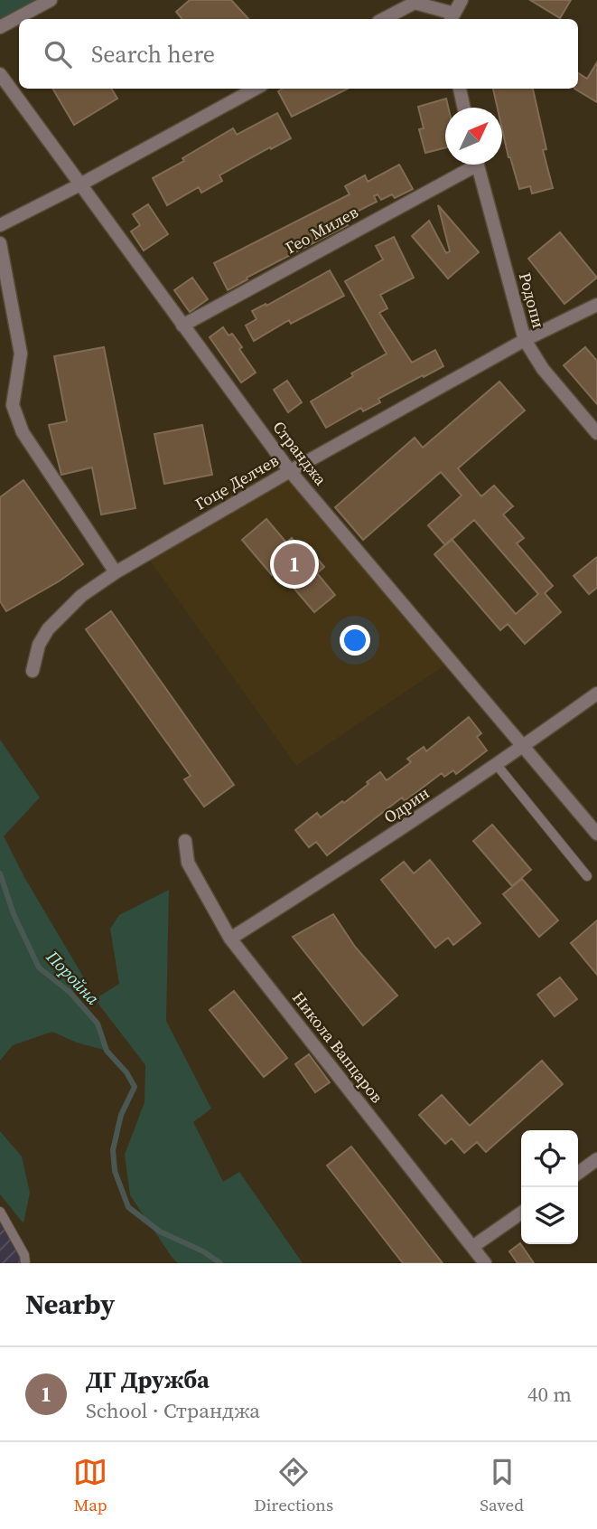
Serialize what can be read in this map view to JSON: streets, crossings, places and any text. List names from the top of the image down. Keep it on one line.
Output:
{"streets":{"street":["Гео Милев","Родопи","Странджа","Гоце Делчев","Одрин","Никола Вапцаров"]},"crossings":[["Гео Милев","Странджа"],["Родопи","Гоце Делчев"],["Странджа","Гоце Делчев"],["Странджа","Одрин"],["Одрин","Никола Вапцаров"]],"water":["Поройна"],"north":"top right","page":{"search":"Search here","pins":"1","heading":"Nearby","list":[{"mark":"1","name":"ДГ Дружба","note":"School · Странджа","value":"40 m"}],"nav":["Map","Directions","Saved"]}}
